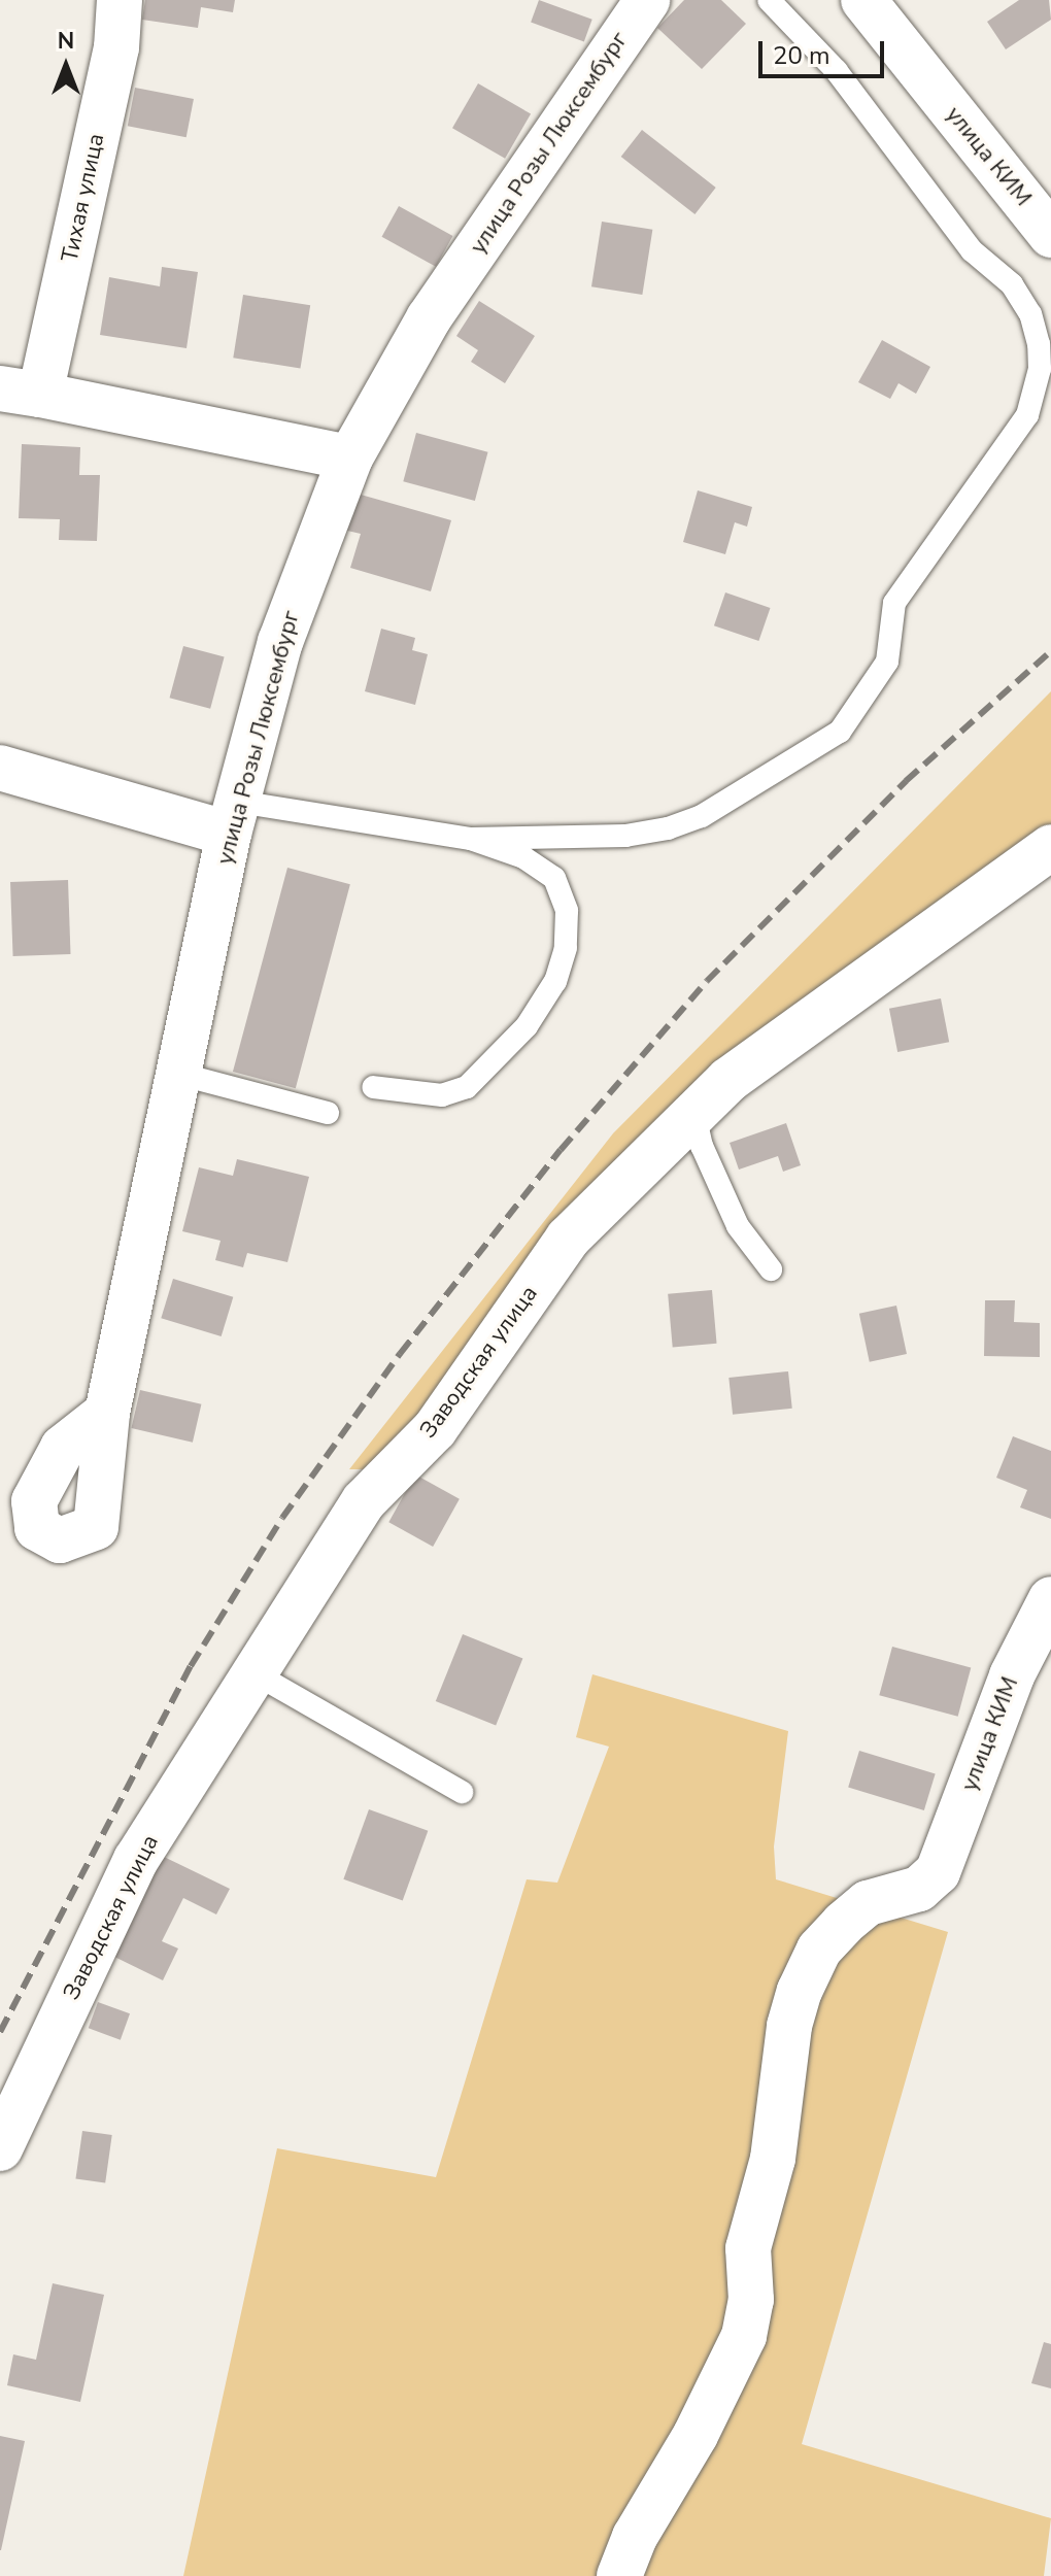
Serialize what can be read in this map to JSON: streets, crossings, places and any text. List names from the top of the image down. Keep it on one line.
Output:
{"streets":{"street":["улица Розы Люксембург","улица КИМ","Тихая улица","Заводская улица"]},"crossings":[["улица Розы Люксембург","Тихая улица"]],"scale_bar":"20 m","north":"top"}
